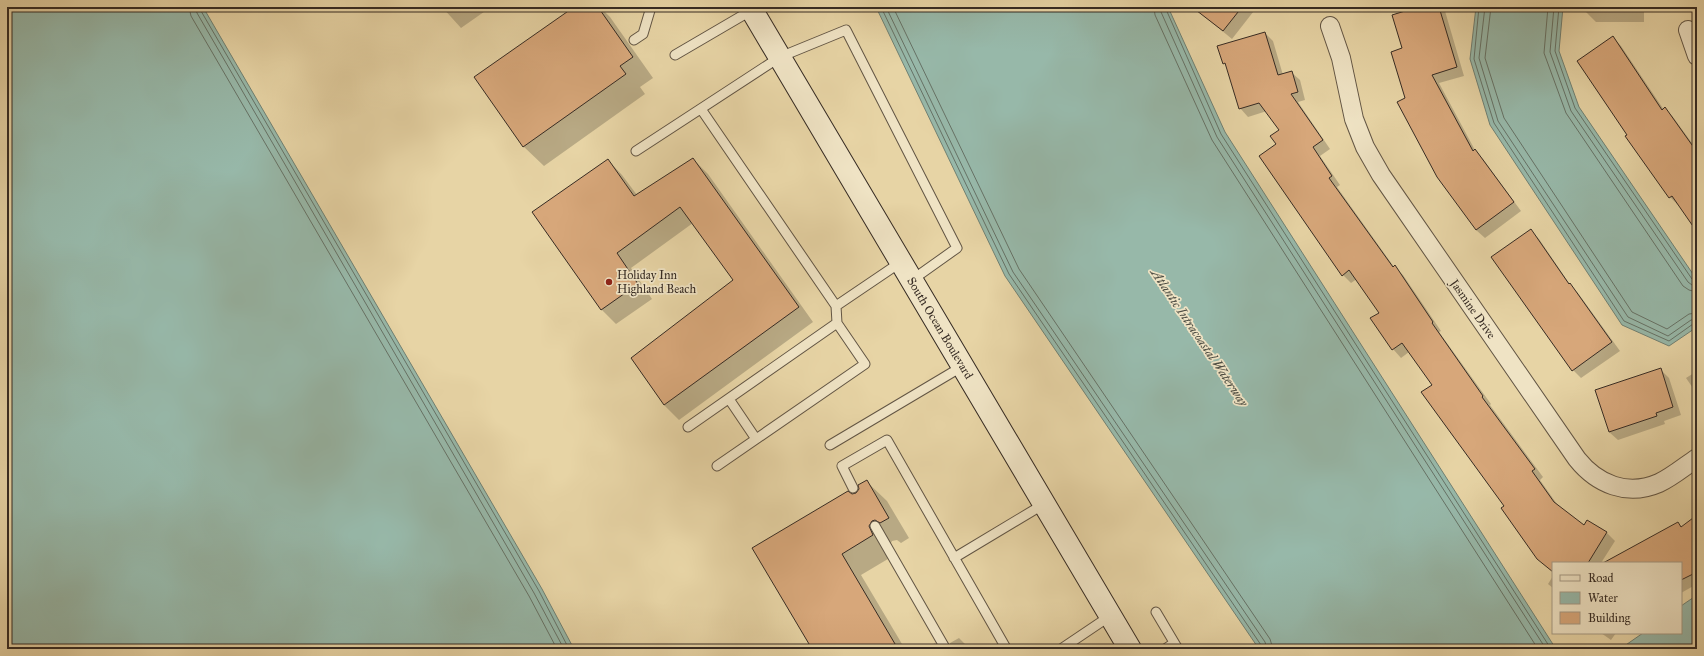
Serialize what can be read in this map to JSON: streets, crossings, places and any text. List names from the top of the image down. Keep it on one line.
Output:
{"streets":{"main road":["South Ocean Boulevard"],"street":["Jasmine Drive"]},"water":["Atlantic Intracoastal Waterway"],"places":["Holiday Inn Highland Beach"],"legend":["Road","Water","Building"]}
